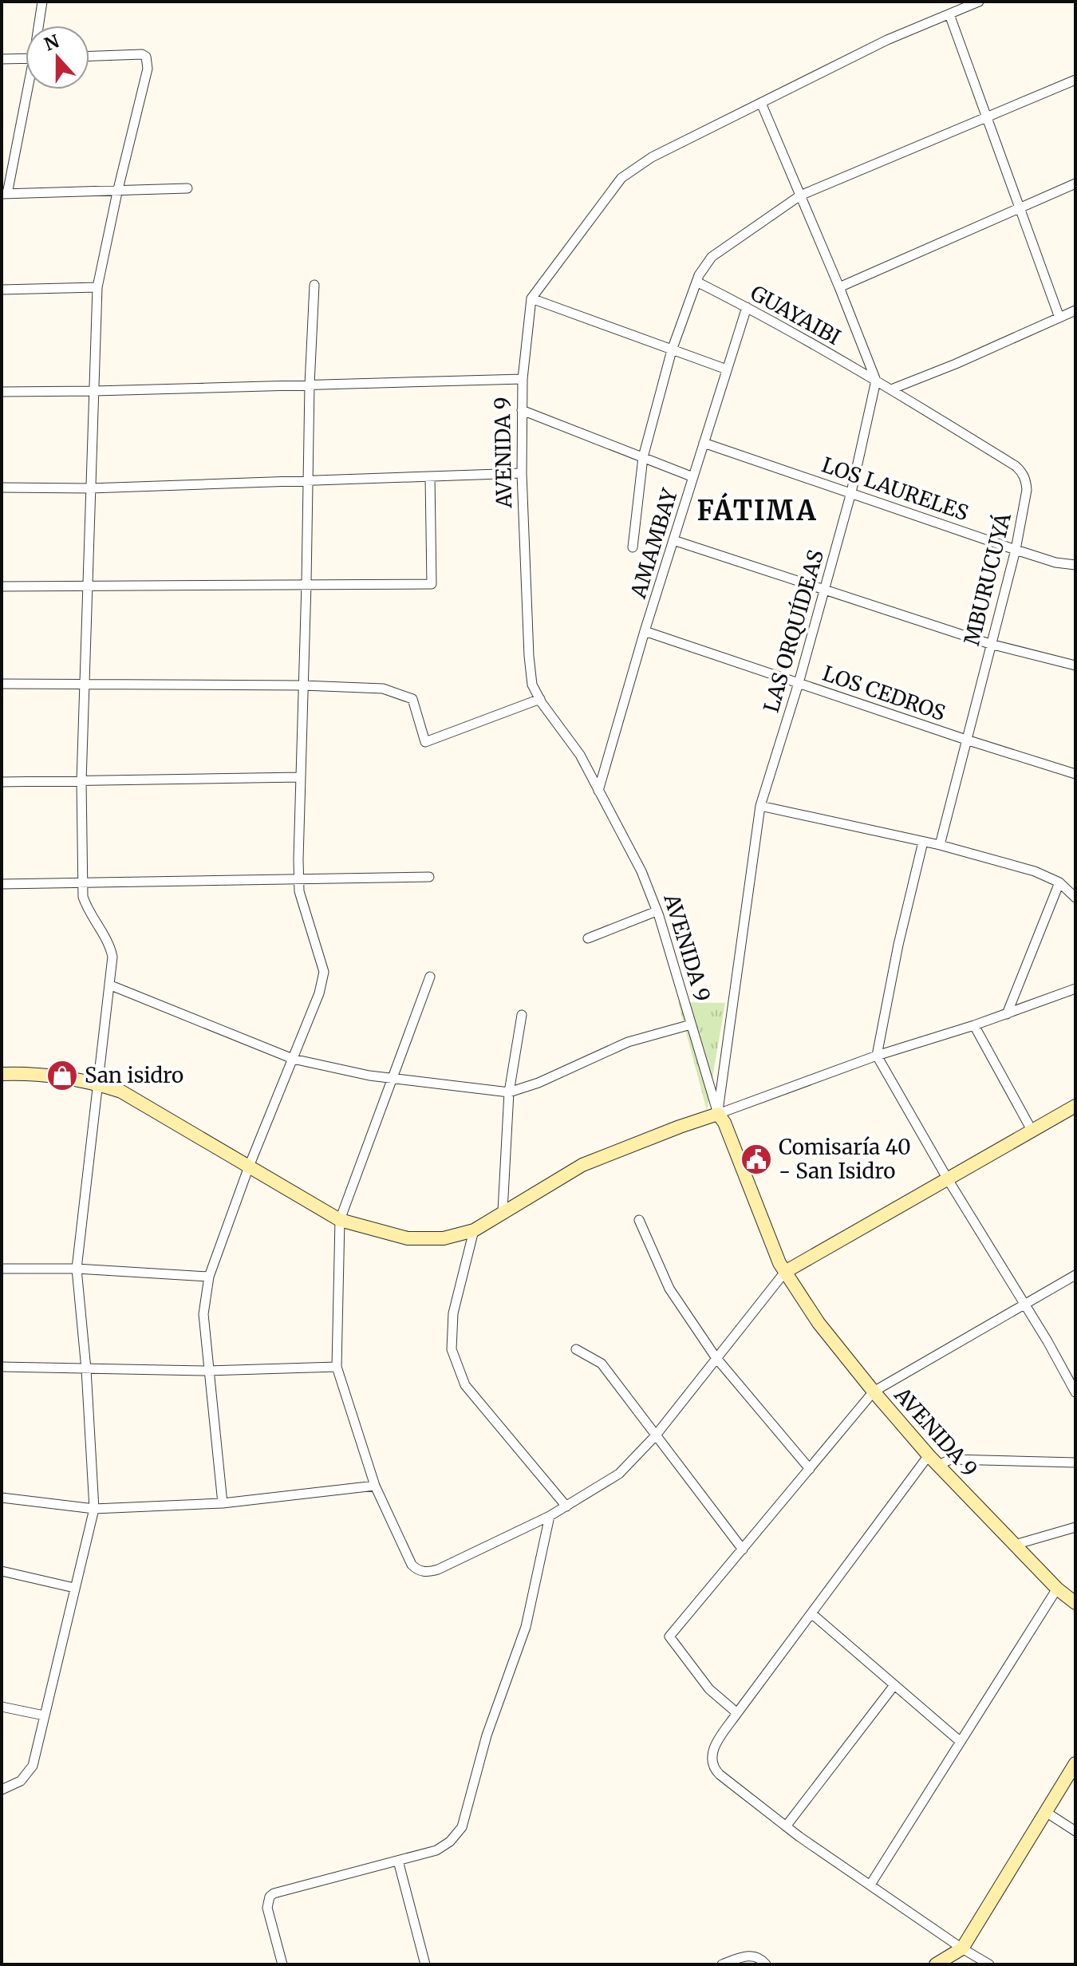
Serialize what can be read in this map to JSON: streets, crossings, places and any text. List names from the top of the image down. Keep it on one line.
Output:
{"streets":{"main road":["AVENIDA 9"],"street":["GUAYAIBI","LOS LAURELES","AMAMBAY","MBURUCUYÁ","LAS ORQUÍDEAS","LOS CEDROS"]},"crossings":[["GUAYAIBI","AMAMBAY"],["GUAYAIBI","MBURUCUYÁ"],["GUAYAIBI","LAS ORQUÍDEAS"],["AVENIDA 9","AMAMBAY"],["AVENIDA 9","LAS ORQUÍDEAS"],["LOS LAURELES","AMAMBAY"],["LOS LAURELES","MBURUCUYÁ"],["LOS LAURELES","LAS ORQUÍDEAS"],["AMAMBAY","LOS CEDROS"],["MBURUCUYÁ","LOS CEDROS"],["LAS ORQUÍDEAS","LOS CEDROS"]],"districts":["FÁTIMA"],"places":{"shop":["San isidro"],"public building":["Comisaría 40 - San Isidro"]},"north":"top"}
